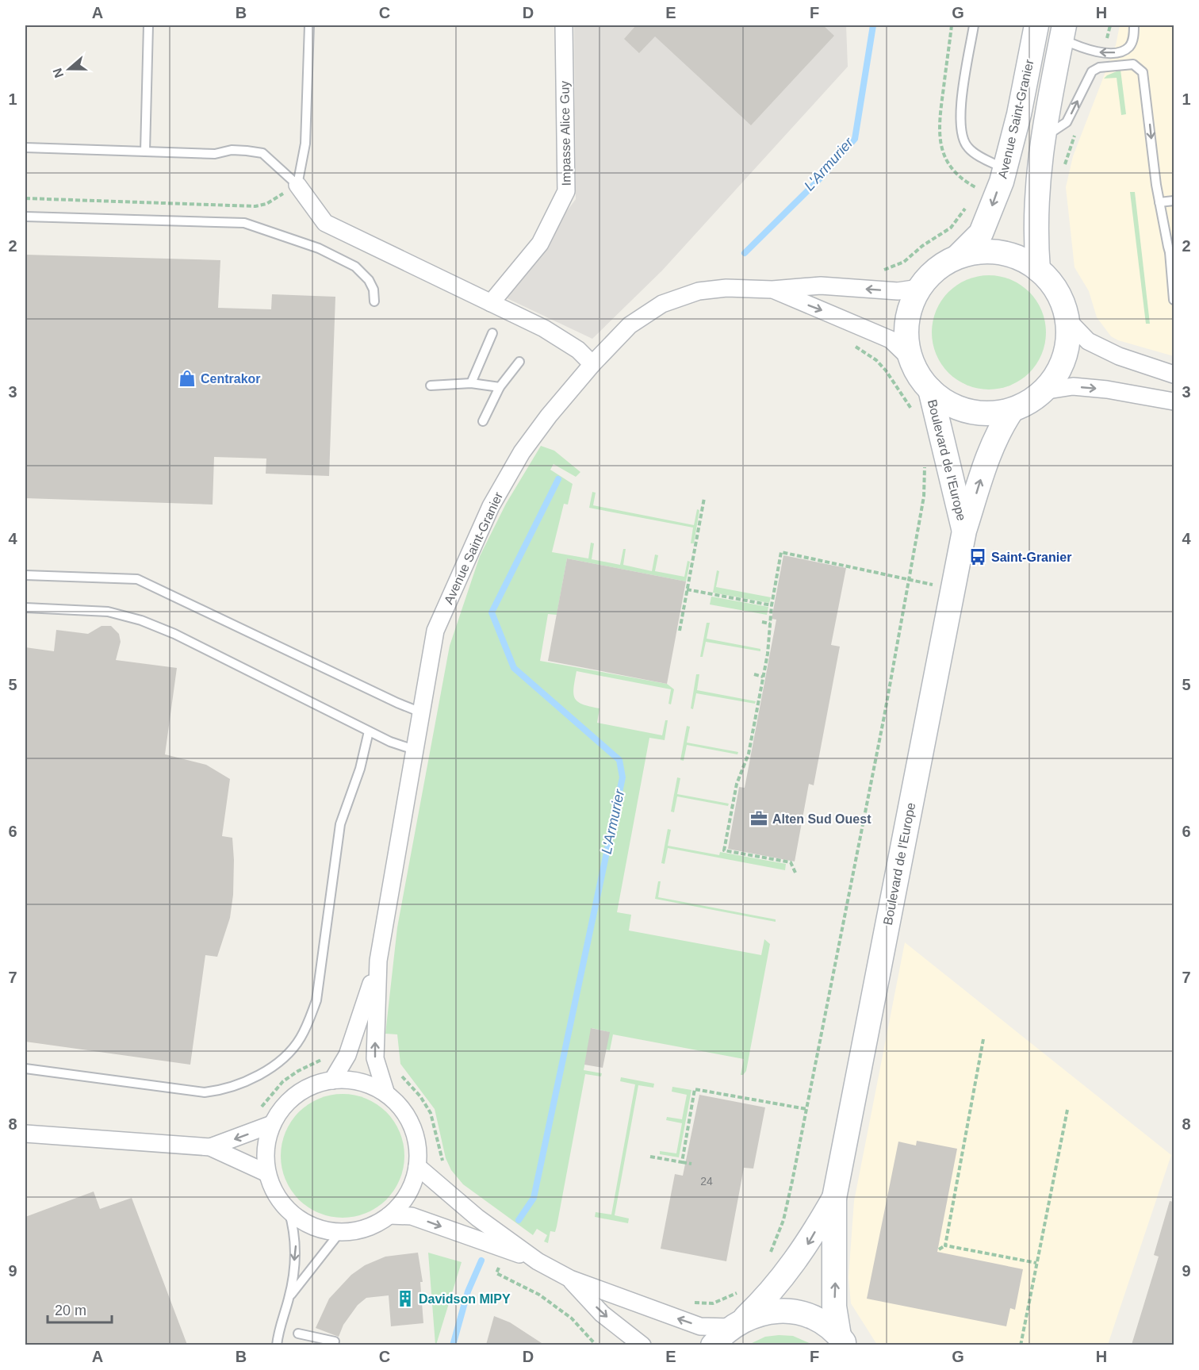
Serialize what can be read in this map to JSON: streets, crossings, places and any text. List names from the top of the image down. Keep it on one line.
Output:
{"streets":{"street":["Avenue Saint-Granier","Impasse Alice Guy","Boulevard de l'Europe"]},"crossings":[["Avenue Saint-Granier","Boulevard de l'Europe"]],"water":["L'Armurier"],"places":{"shop":["Centrakor"],"bus stop":["Saint-Granier"],"office":["Alten Sud Ouest"],"building":["Davidson MIPY"]},"house_numbers":["24"],"scale_bar":"20 m","north":"left","grid":{"columns":["A","B","C","D","E","F","G","H"],"rows":["1","2","3","4","5","6","7","8","9"]}}
